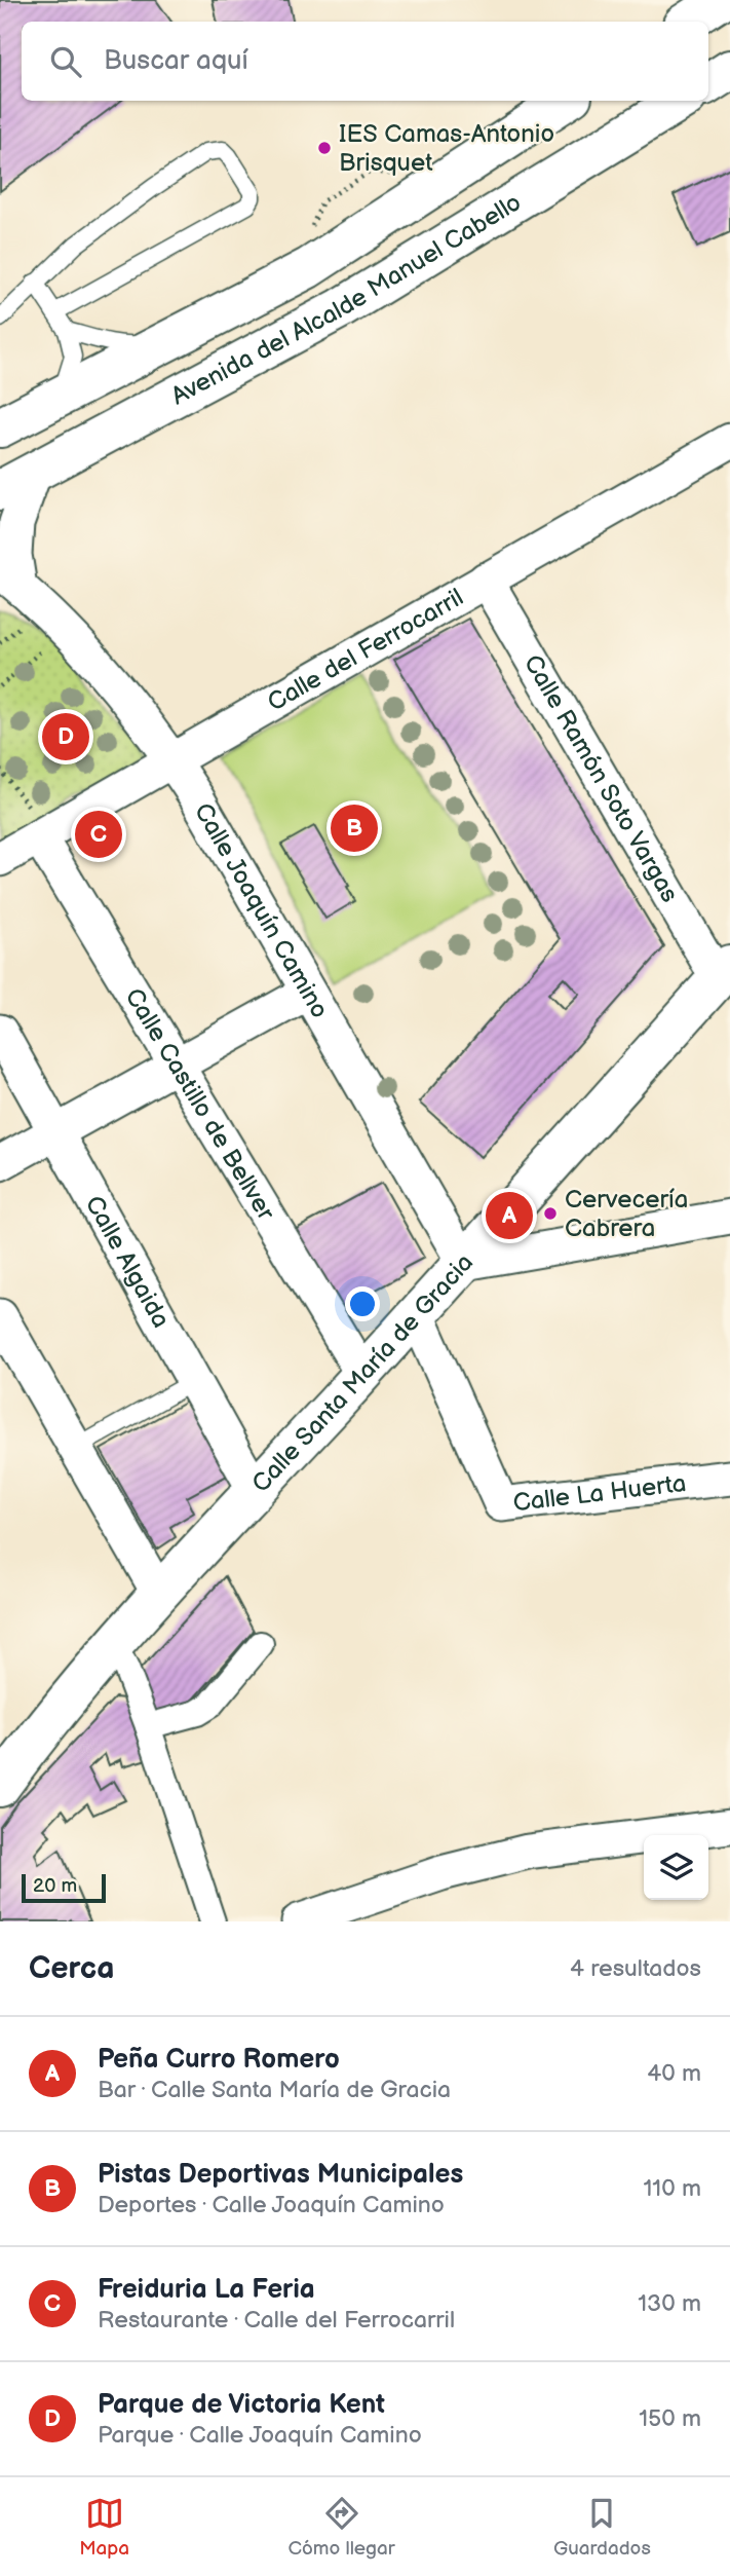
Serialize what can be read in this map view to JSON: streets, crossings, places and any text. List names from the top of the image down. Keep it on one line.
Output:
{"streets":{"main road":["Avenida del Alcalde Manuel Cabello","Calle Santa María de Gracia"],"street":["Calle del Ferrocarril","Calle Ramón Soto Vargas","Calle Joaquín Camino","Calle Castillo de Bellver","Calle Algaida","Calle La Huerta"]},"crossings":[["Calle del Ferrocarril","Calle Ramón Soto Vargas"],["Calle del Ferrocarril","Calle Joaquín Camino"],["Calle del Ferrocarril","Calle Castillo de Bellver"],["Calle Ramón Soto Vargas","Calle Santa María de Gracia"],["Calle Joaquín Camino","Calle Santa María de Gracia"],["Calle Castillo de Bellver","Calle Santa María de Gracia"],["Calle Algaida","Calle Santa María de Gracia"],["Calle Santa María de Gracia","Calle La Huerta"]],"places":["IES Camas-Antonio Brisquet","Cervecería Cabrera"],"scale_bar":"20 m","page":{"search":"Buscar aquí","pins":["D","B","C","A"],"scale":"20 m","heading":["Cerca","4 resultados"],"list":[{"mark":"A","name":"Peña Curro Romero","note":"Bar · Calle Santa María de Gracia","value":"40 m"},{"mark":"B","name":"Pistas Deportivas Municipales","note":"Deportes · Calle Joaquín Camino","value":"110 m"},{"mark":"C","name":"Freiduria La Feria","note":"Restaurante · Calle del Ferrocarril","value":"130 m"},{"mark":"D","name":"Parque de Victoria Kent","note":"Parque · Calle Joaquín Camino","value":"150 m"}],"nav":["Mapa","Cómo llegar","Guardados"]}}
